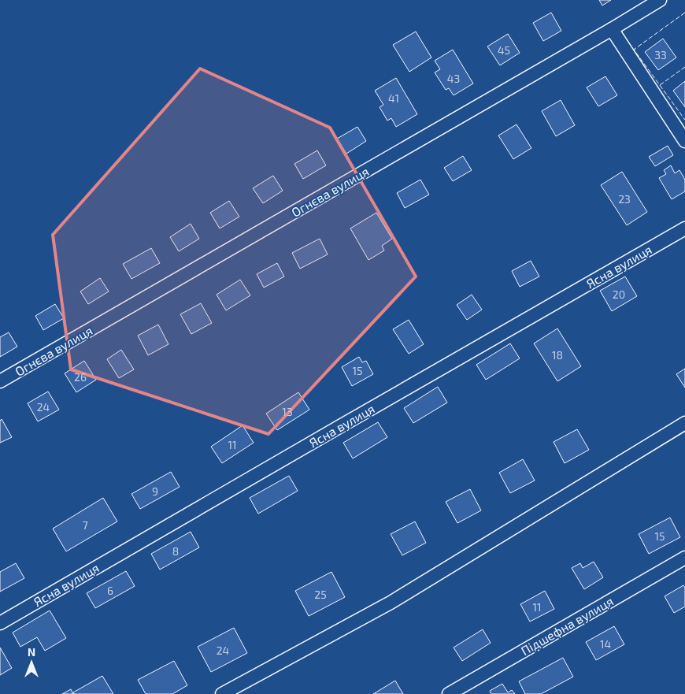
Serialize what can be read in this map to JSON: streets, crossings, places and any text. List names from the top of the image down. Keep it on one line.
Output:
{"streets":{"street":["Огнєва вулиця","Ясна вулиця","Підшефна вулиця"]},"house_numbers":["45","33","43","41","23","20","18","15","26","24","13","11","9","7","15","8","6","25","11","14","24"],"north":"top"}
